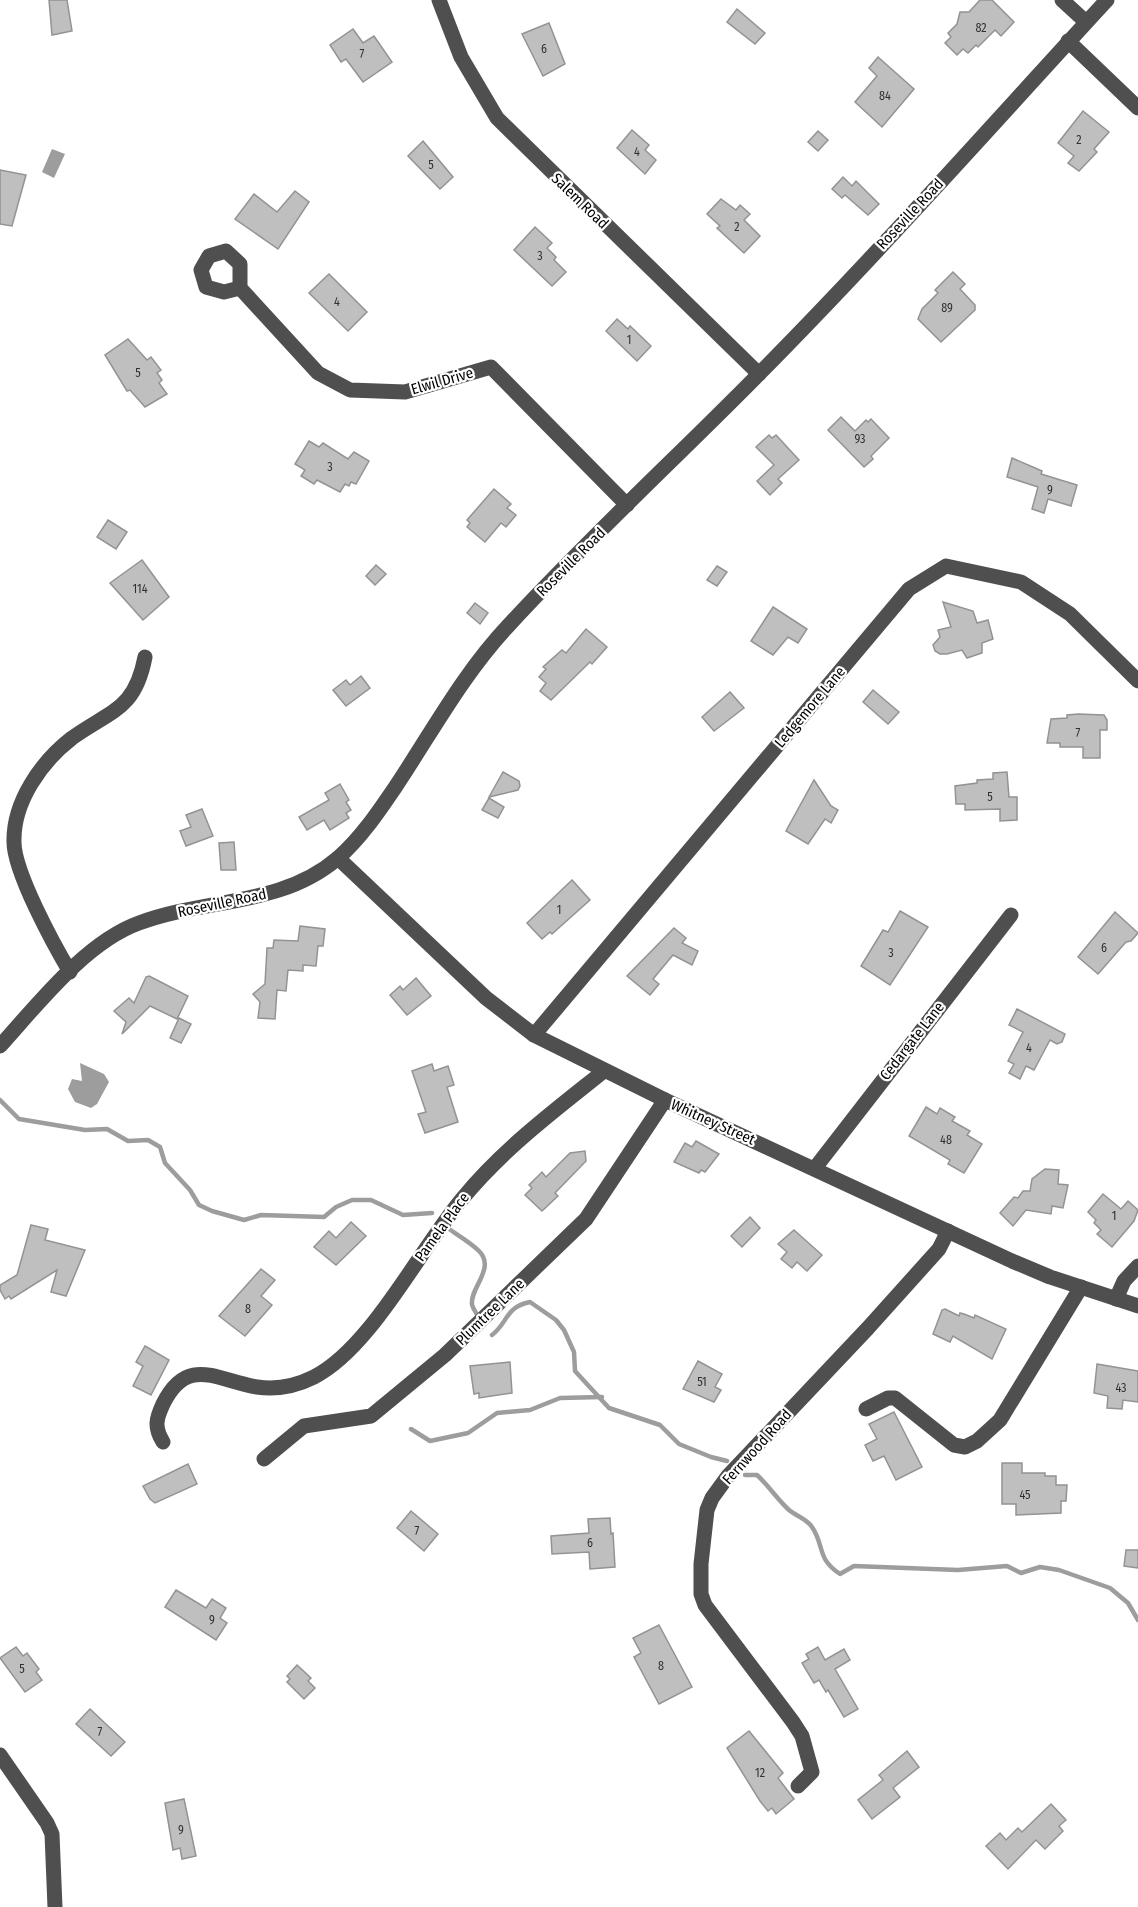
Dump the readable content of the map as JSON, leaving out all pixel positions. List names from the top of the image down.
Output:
{
  "streets": {
    "street": [
      "Salem Road",
      "Roseville Road",
      "Elwil Drive",
      "Ledgemore Lane",
      "Cedargate Lane",
      "Whitney Street",
      "Pamela Place",
      "Plumtree Lane",
      "Fernwood Road"
    ]
  },
  "crossings": [
    ["Salem Road", "Roseville Road"],
    ["Roseville Road", "Elwil Drive"],
    ["Roseville Road", "Whitney Street"],
    ["Ledgemore Lane", "Whitney Street"],
    ["Cedargate Lane", "Whitney Street"],
    ["Whitney Street", "Pamela Place"],
    ["Whitney Street", "Plumtree Lane"],
    ["Whitney Street", "Fernwood Road"]
  ],
  "house_numbers": [
    "82",
    "6",
    "7",
    "84",
    "2",
    "4",
    "5",
    "2",
    "3",
    "4",
    "89",
    "1",
    "5",
    "93",
    "3",
    "9",
    "114",
    "7",
    "5",
    "1",
    "6",
    "3",
    "4",
    "48",
    "1",
    "8",
    "51",
    "43",
    "45",
    "7",
    "6",
    "9",
    "8",
    "5",
    "7",
    "12",
    "9"
  ]
}
